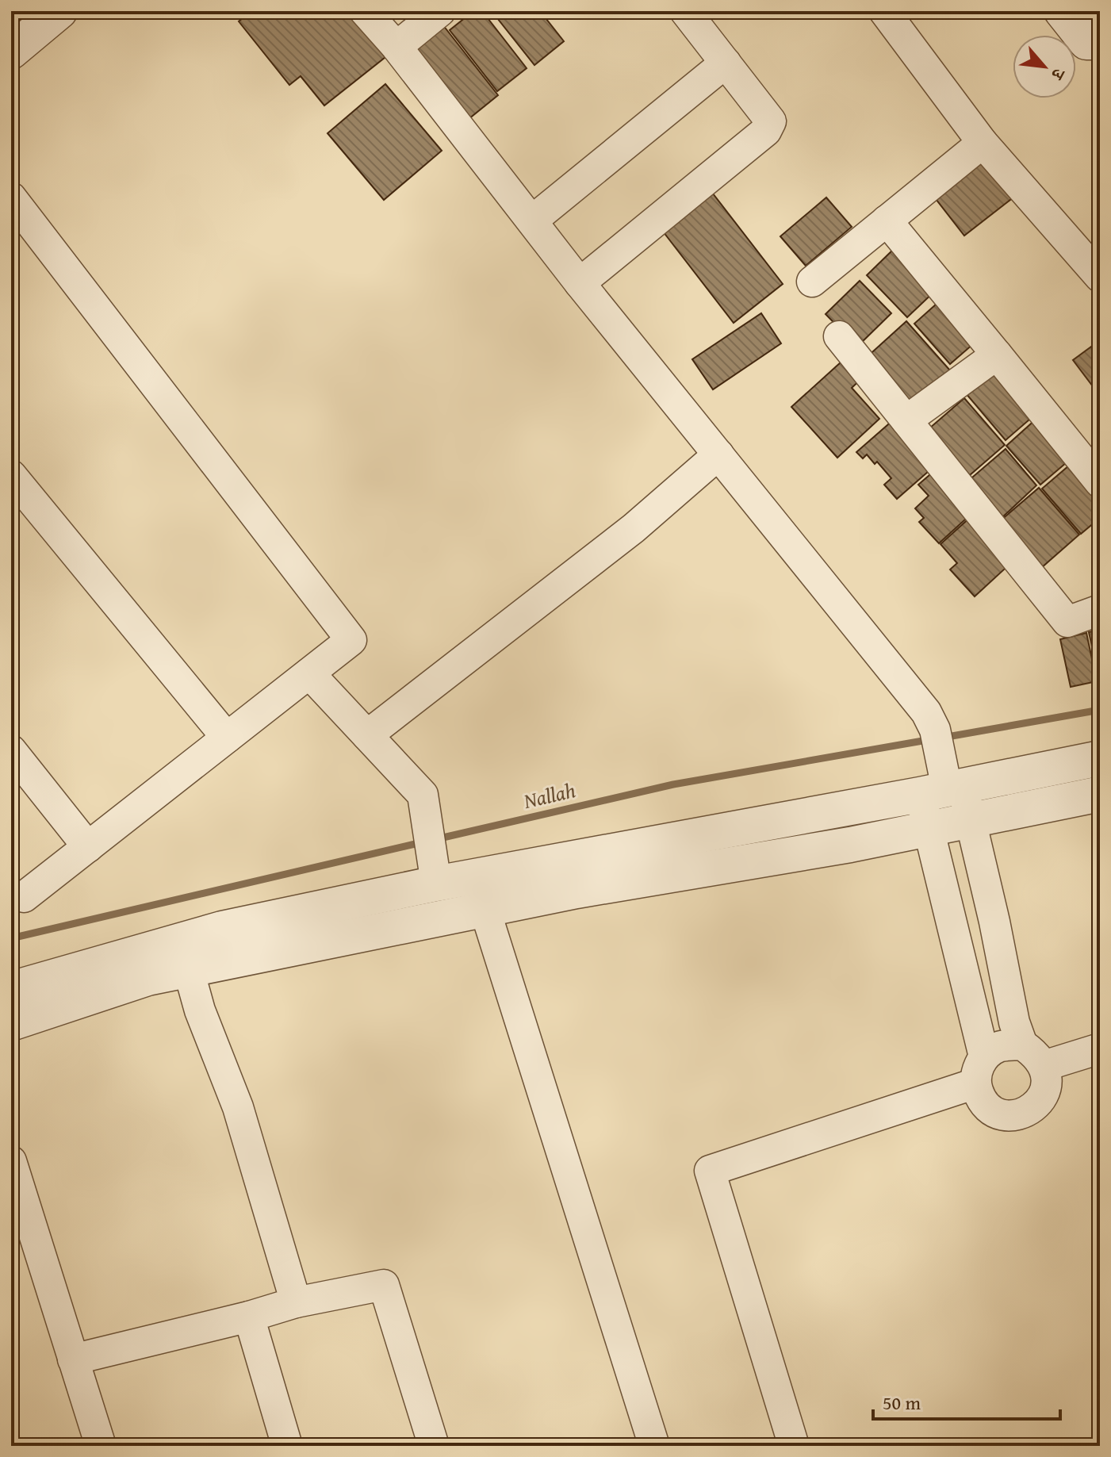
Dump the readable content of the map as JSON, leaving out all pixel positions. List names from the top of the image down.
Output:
{
  "water": ["Nallah"],
  "scale_bar": "50 m",
  "north": "bottom right"
}
